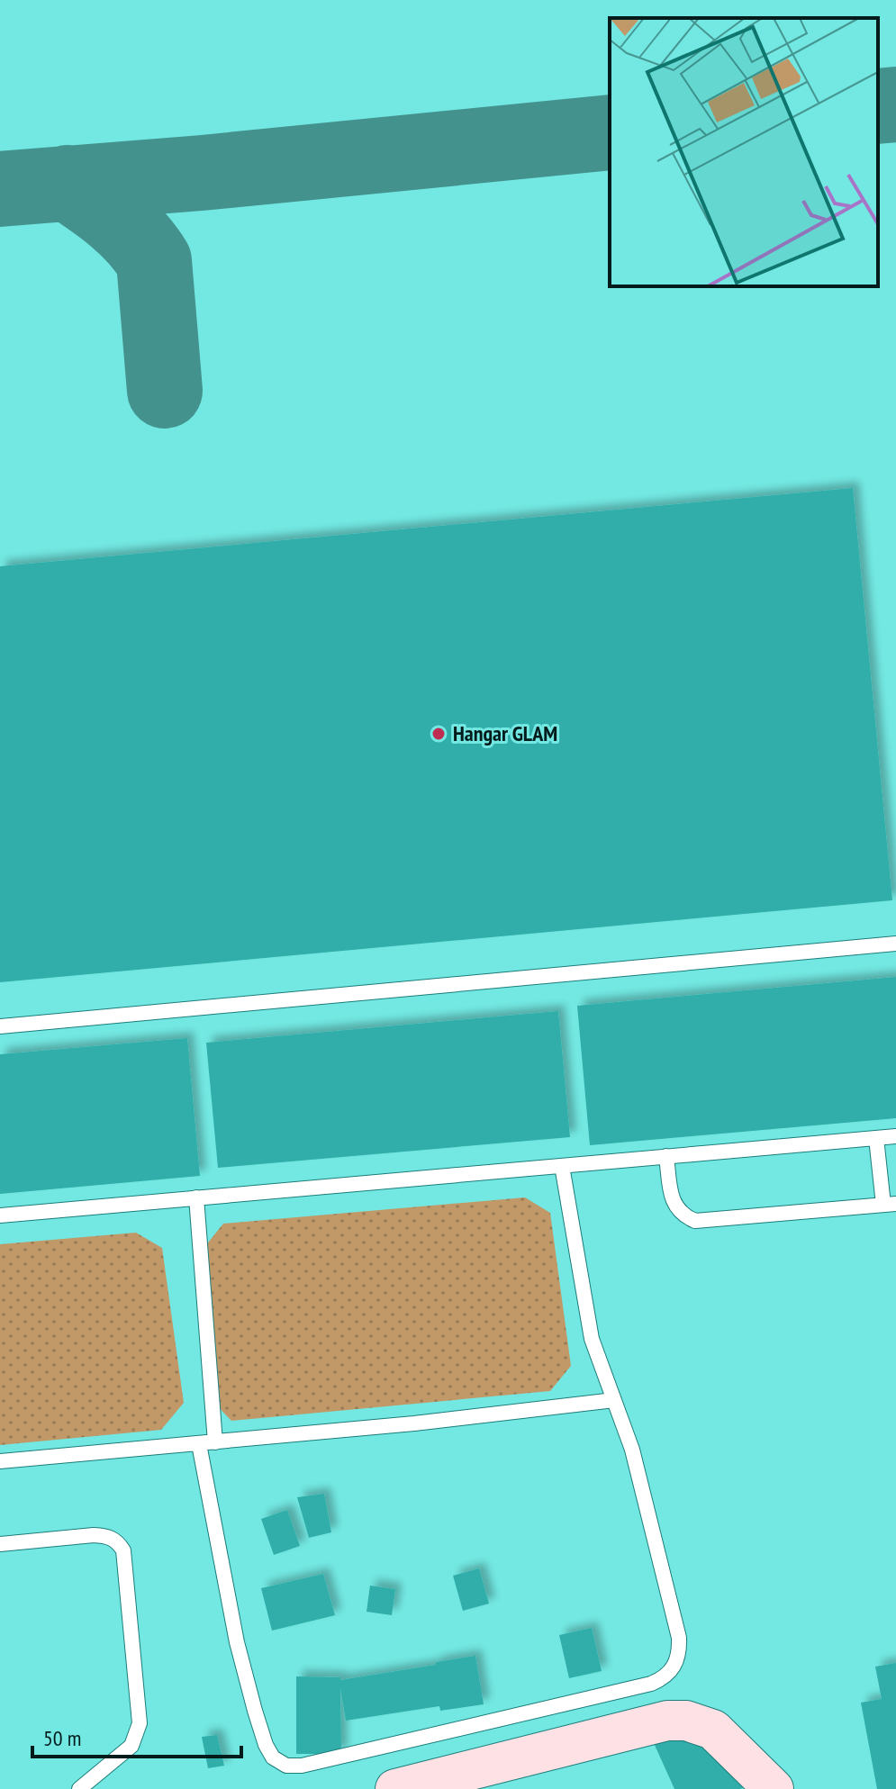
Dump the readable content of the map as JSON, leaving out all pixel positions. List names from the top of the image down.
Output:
{
  "places": ["Hangar GLAM"],
  "scale_bar": "50 m"
}
